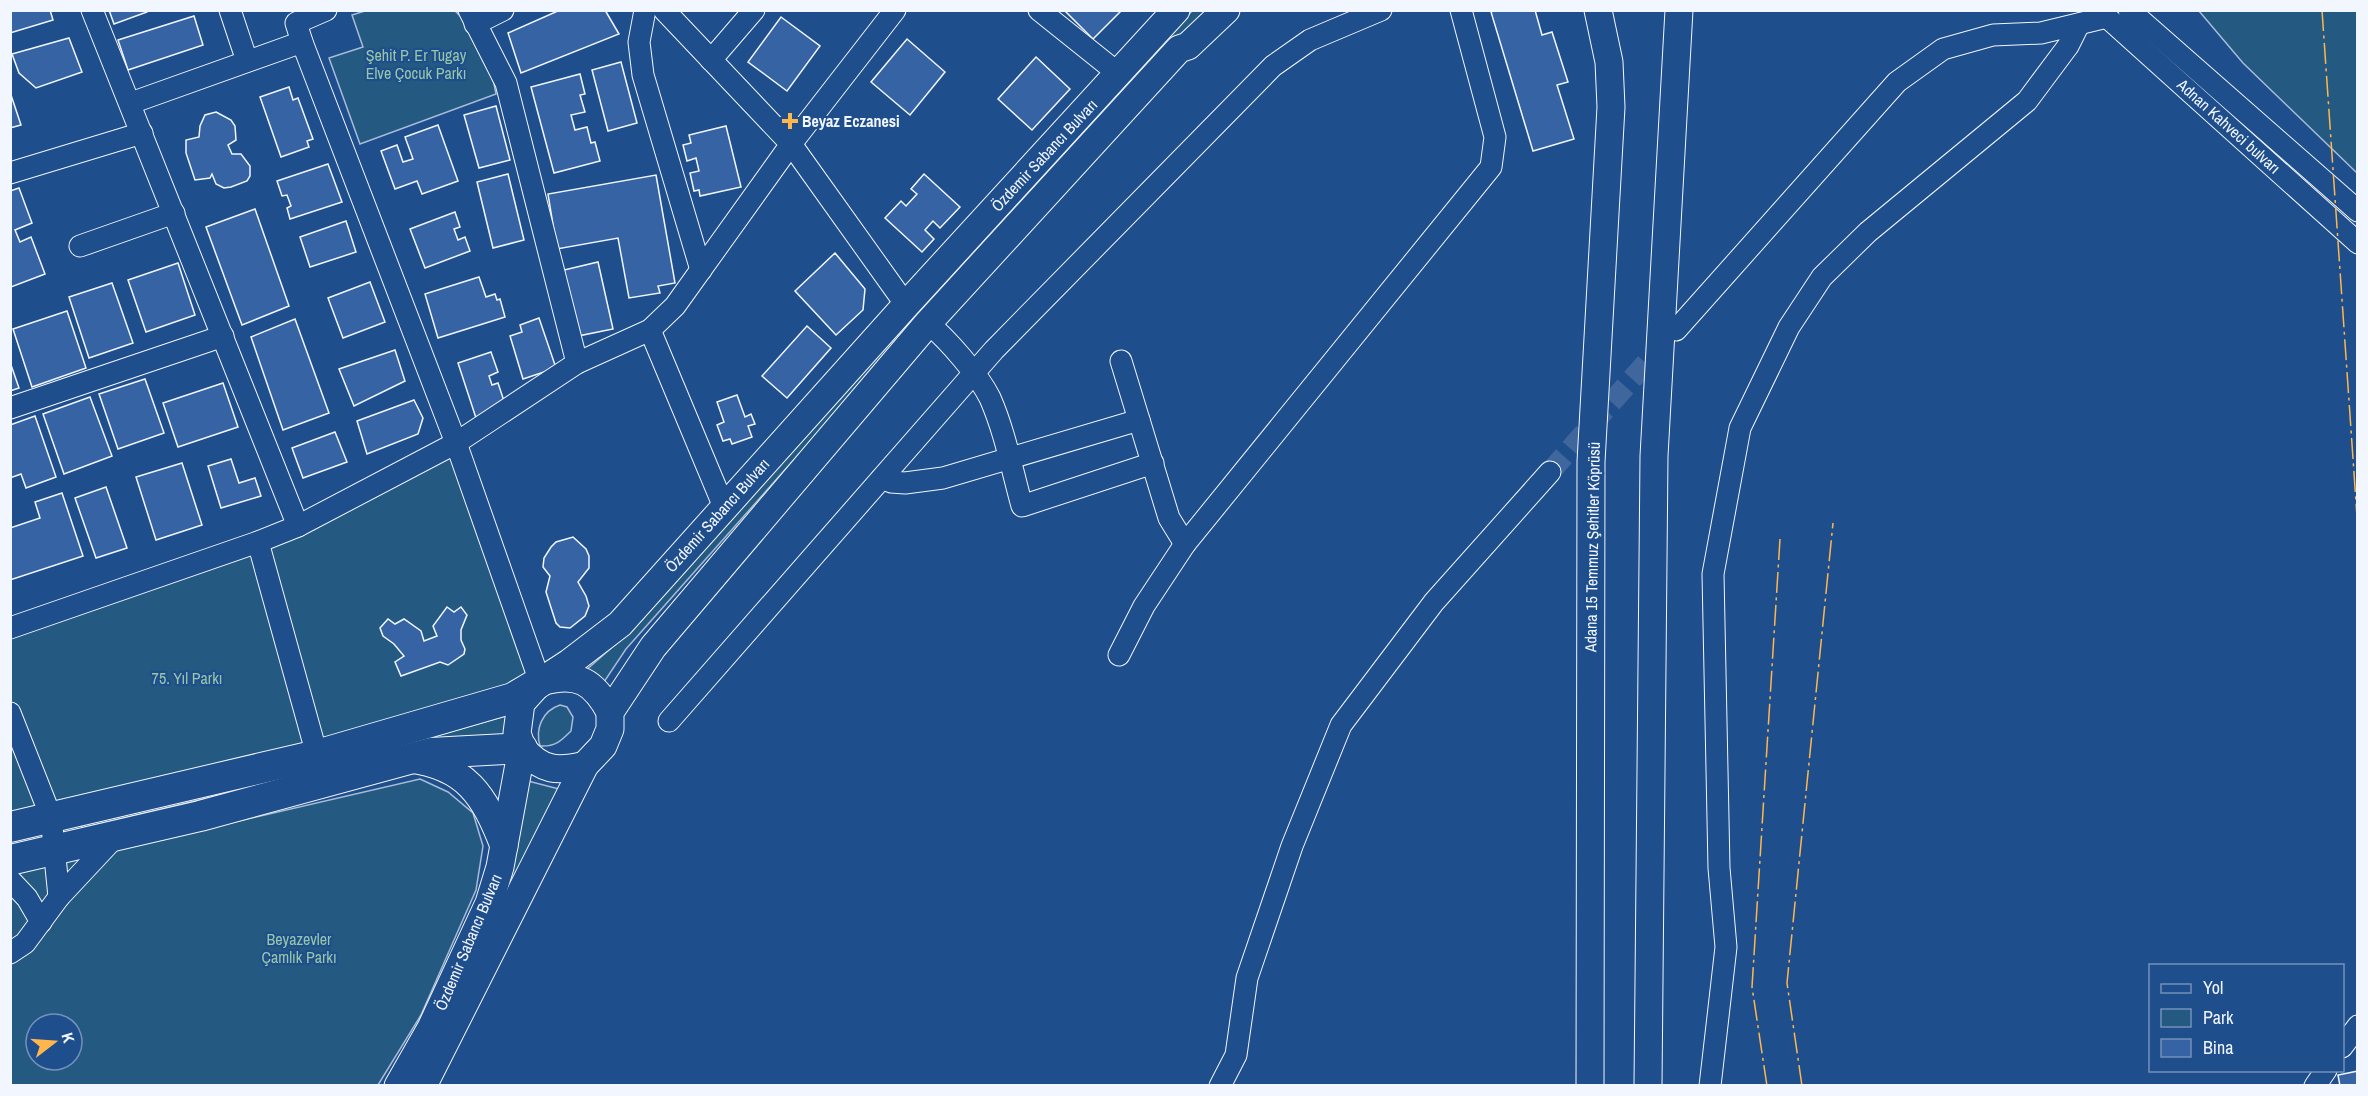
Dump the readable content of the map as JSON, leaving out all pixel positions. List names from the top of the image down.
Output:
{
  "streets": {
    "main road": ["Özdemir Sabancı Bulvarı", "Adana 15 Temmuz Şehitler Köprüsü"],
    "street": ["Adnan Kahveci bulvarı"]
  },
  "parks": ["Şehit P. Er Tugay Elve Çocuk Parkı", "75. Yıl Parkı", "Beyazevler Çamlık Parkı"],
  "places": {
    "health": ["Beyaz Eczanesi"]
  },
  "legend": ["Yol", "Park", "Bina"],
  "north": "right"
}
